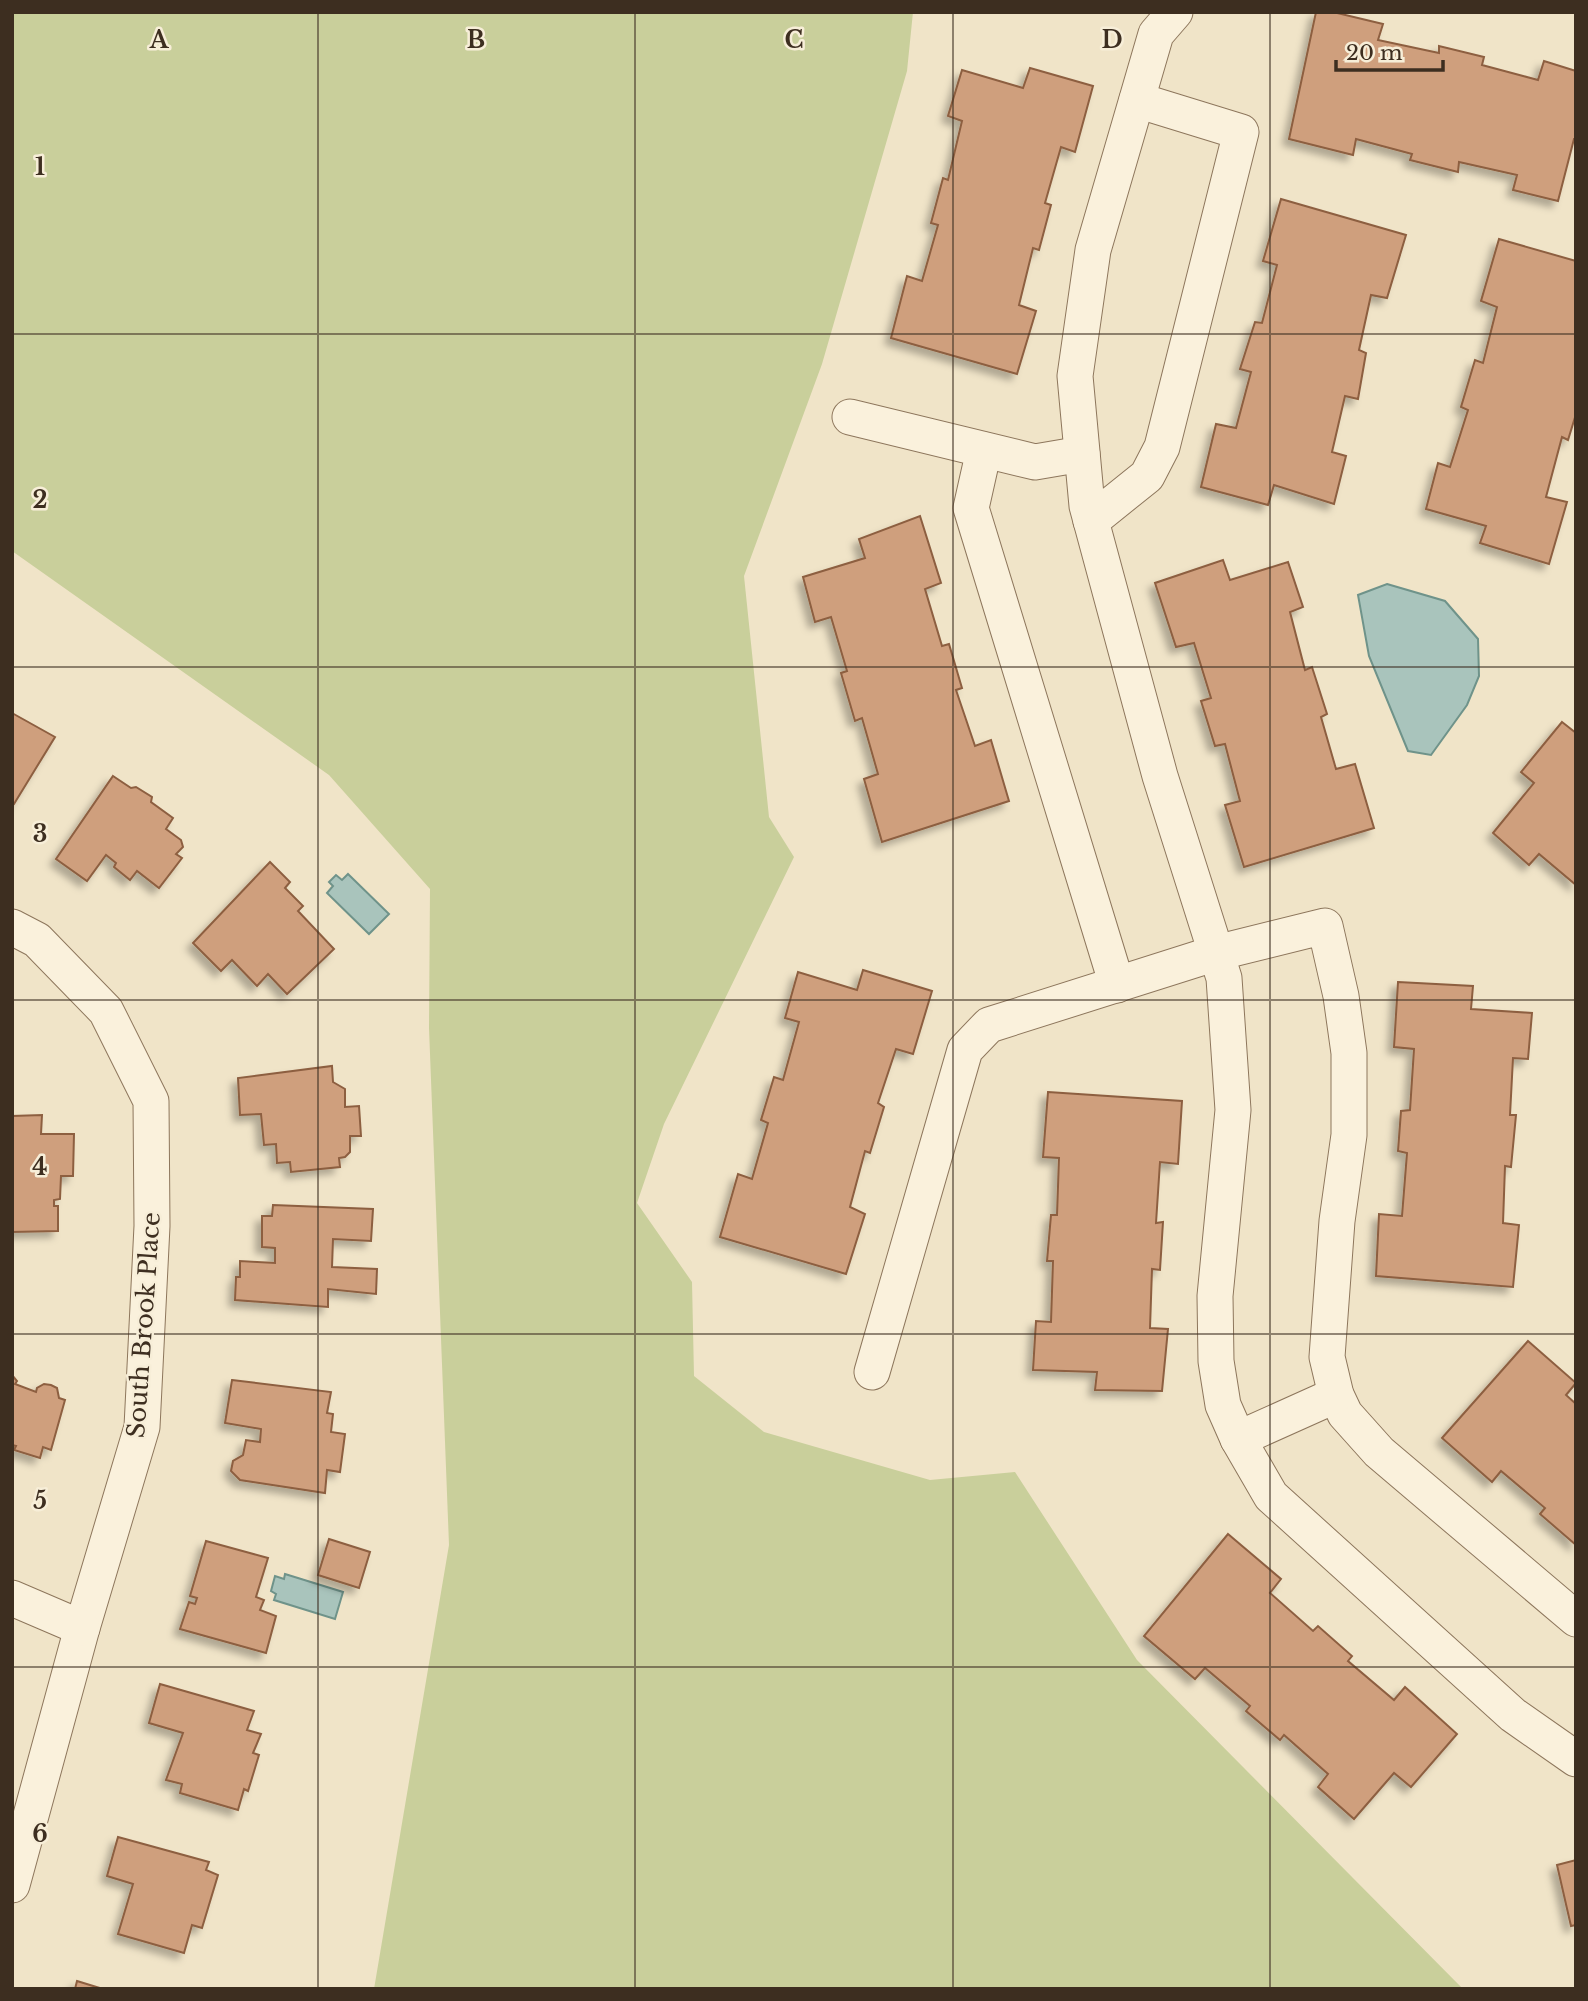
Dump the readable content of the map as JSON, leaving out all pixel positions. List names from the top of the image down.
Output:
{
  "streets": {
    "street": ["South Brook Place"]
  },
  "scale_bar": "20 m",
  "grid": {
    "columns": [
      "A",
      "B",
      "C",
      "D"
    ],
    "rows": [
      "1",
      "2",
      "3",
      "4",
      "5",
      "6"
    ]
  }
}
